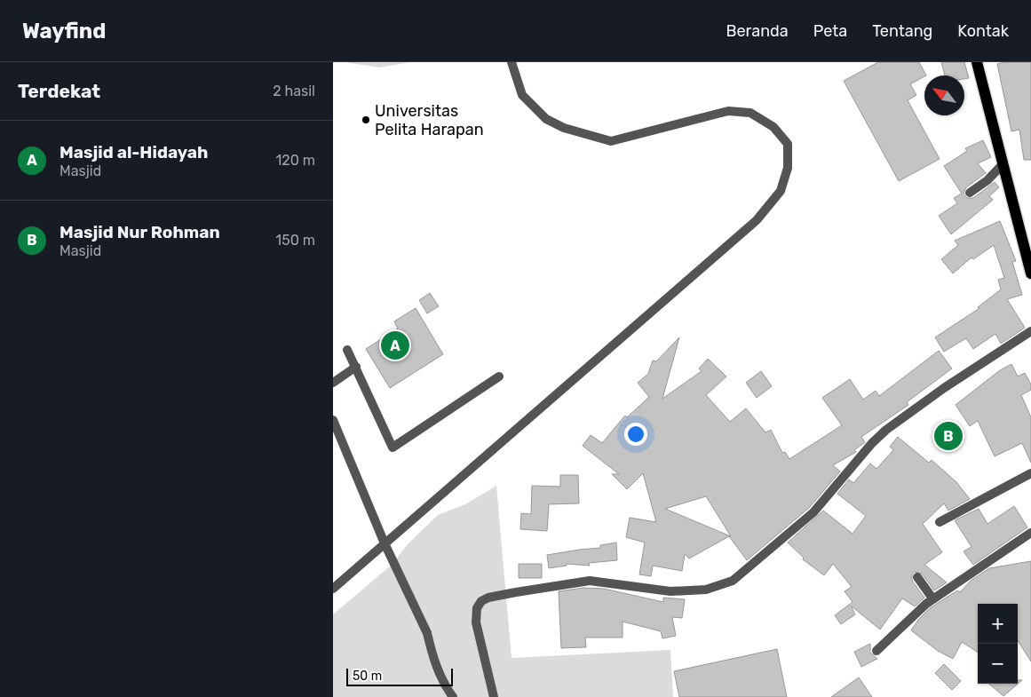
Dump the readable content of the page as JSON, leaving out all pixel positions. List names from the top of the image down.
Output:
{
  "places": ["Universitas Pelita Harapan"],
  "scale_bar": "50 m",
  "north": "top left",
  "page": {
    "header": "Wayfind",
    "nav": [
      "Beranda",
      "Peta",
      "Tentang",
      "Kontak"
    ],
    "heading": ["Terdekat", "2 hasil"],
    "list": [
      {
        "mark": "A",
        "name": "Masjid al-Hidayah",
        "note": "Masjid",
        "value": "120 m"
      },
      {
        "mark": "B",
        "name": "Masjid Nur Rohman",
        "note": "Masjid",
        "value": "150 m"
      }
    ],
    "pins": ["A", "B"],
    "map_buttons": ["+", "−"],
    "scale": "50 m"
  }
}
